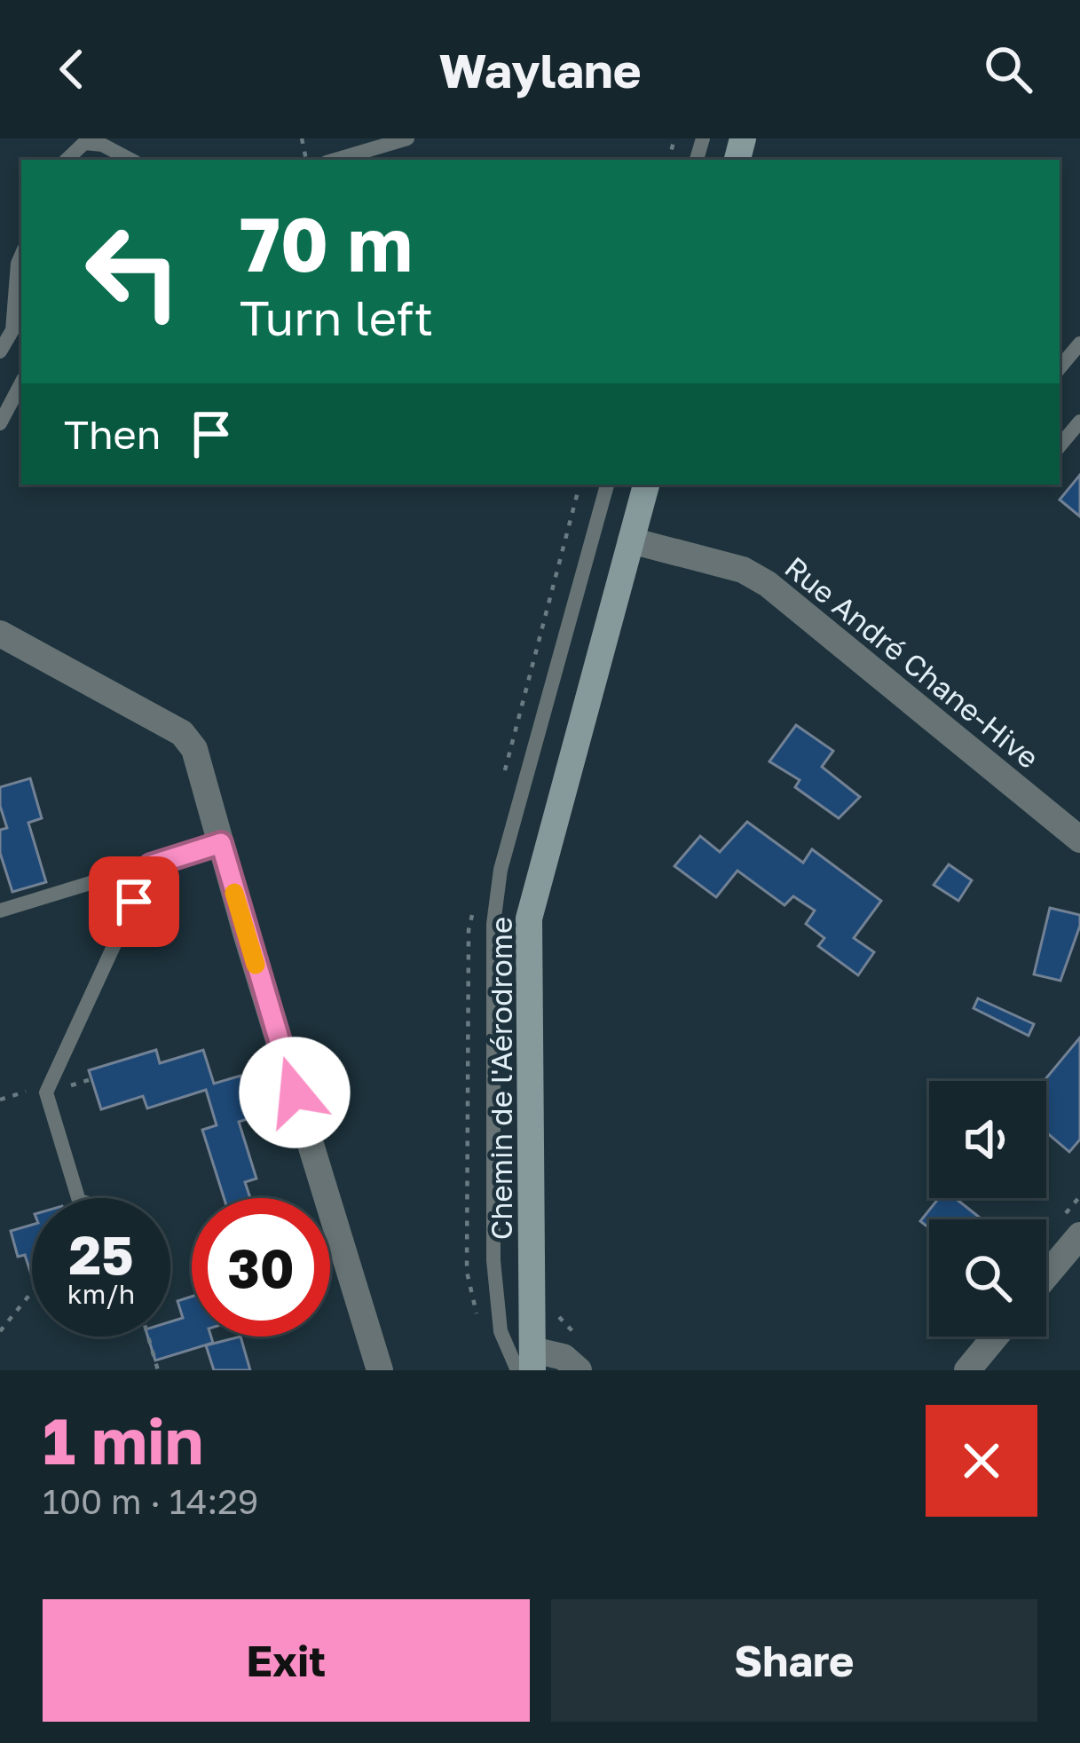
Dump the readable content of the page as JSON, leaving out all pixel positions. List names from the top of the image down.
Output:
{
  "streets": {
    "main road": ["Chemin de l'Aérodrome"],
    "street": ["Rue André Chane-Hive"]
  },
  "crossings": [
    ["Rue André Chane-Hive", "Chemin de l'Aérodrome"]
  ],
  "page": {
    "header": "Waylane",
    "turn": ["70 m", "Turn left"],
    "then": "Then",
    "speed": "25 km/h",
    "limit": "30",
    "heading": ["1 min", "100 m · 14:29"],
    "buttons": ["Exit", "Share"]
  }
}
